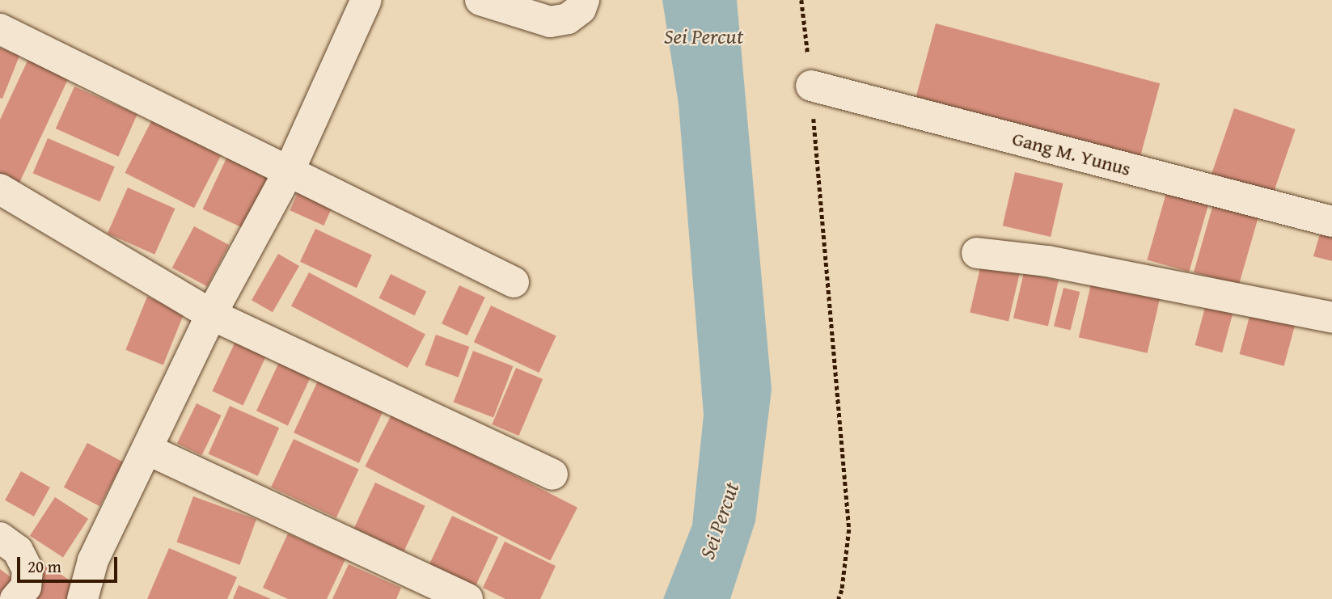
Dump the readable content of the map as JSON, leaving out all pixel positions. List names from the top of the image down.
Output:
{
  "streets": {
    "street": ["Gang M. Yunus"]
  },
  "water": ["Sei Percut"],
  "scale_bar": "20 m"
}
